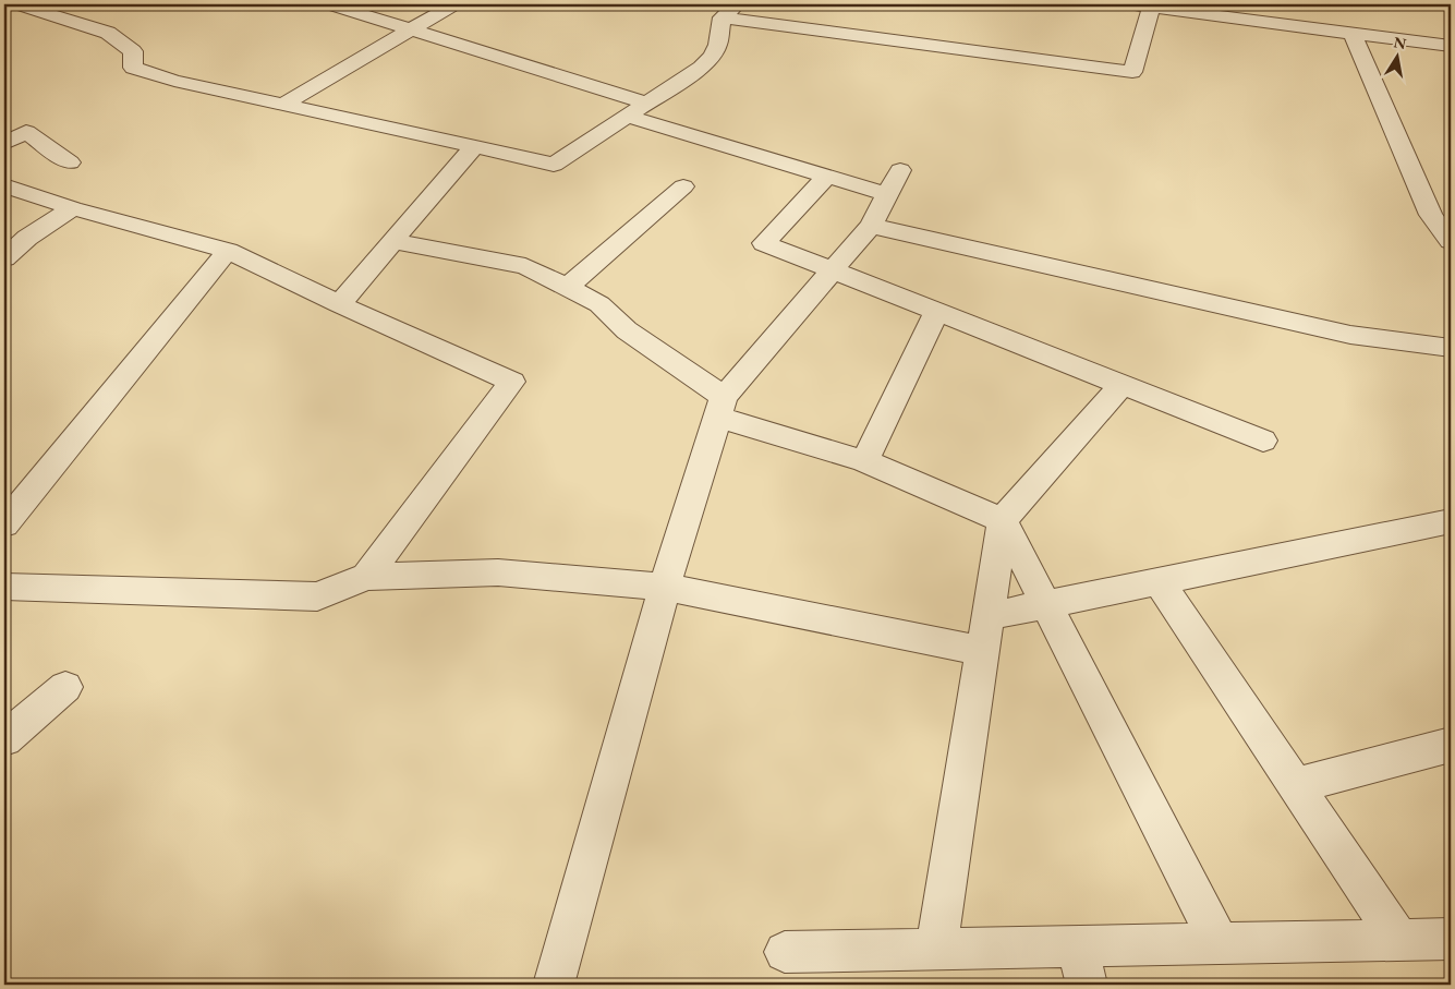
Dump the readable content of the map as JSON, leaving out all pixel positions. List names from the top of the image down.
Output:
{
  "north": "top"
}
